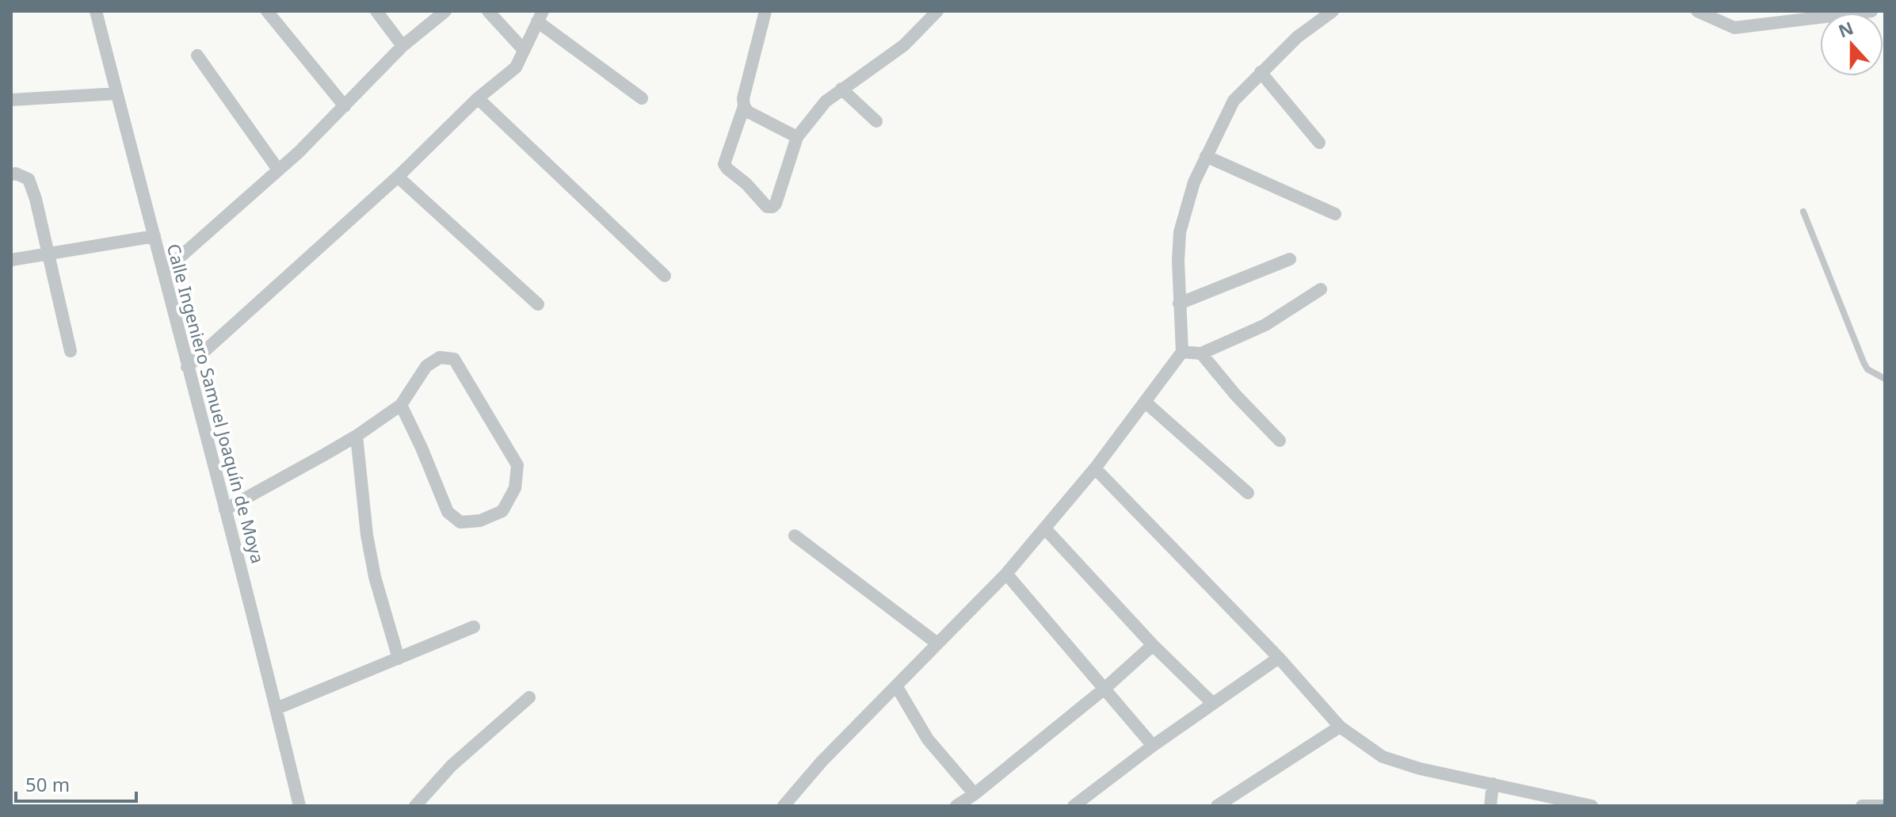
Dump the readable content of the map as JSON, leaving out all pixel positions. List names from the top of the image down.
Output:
{
  "streets": {
    "street": ["Calle Ingeniero Samuel Joaquín de Moya"]
  },
  "scale_bar": "50 m",
  "north": "top"
}
